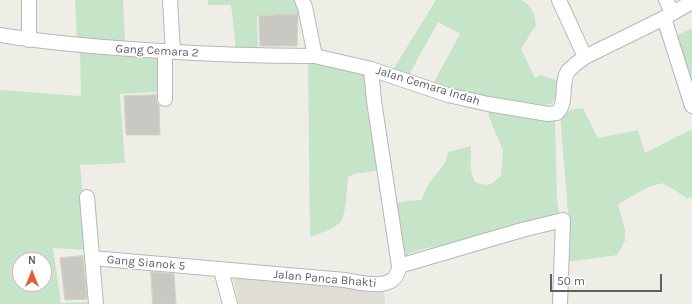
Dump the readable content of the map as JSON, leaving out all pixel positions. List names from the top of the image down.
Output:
{
  "streets": {
    "street": [
      "Gang Cemara 2",
      "Jalan Cemara Indah",
      "Gang Sianok 5",
      "Jalan Panca Bhakti"
    ]
  },
  "crossings": [
    ["Gang Cemara 2", "Jalan Cemara Indah"],
    ["Gang Sianok 5", "Jalan Panca Bhakti"]
  ],
  "scale_bar": "50 m",
  "north": "top"
}
